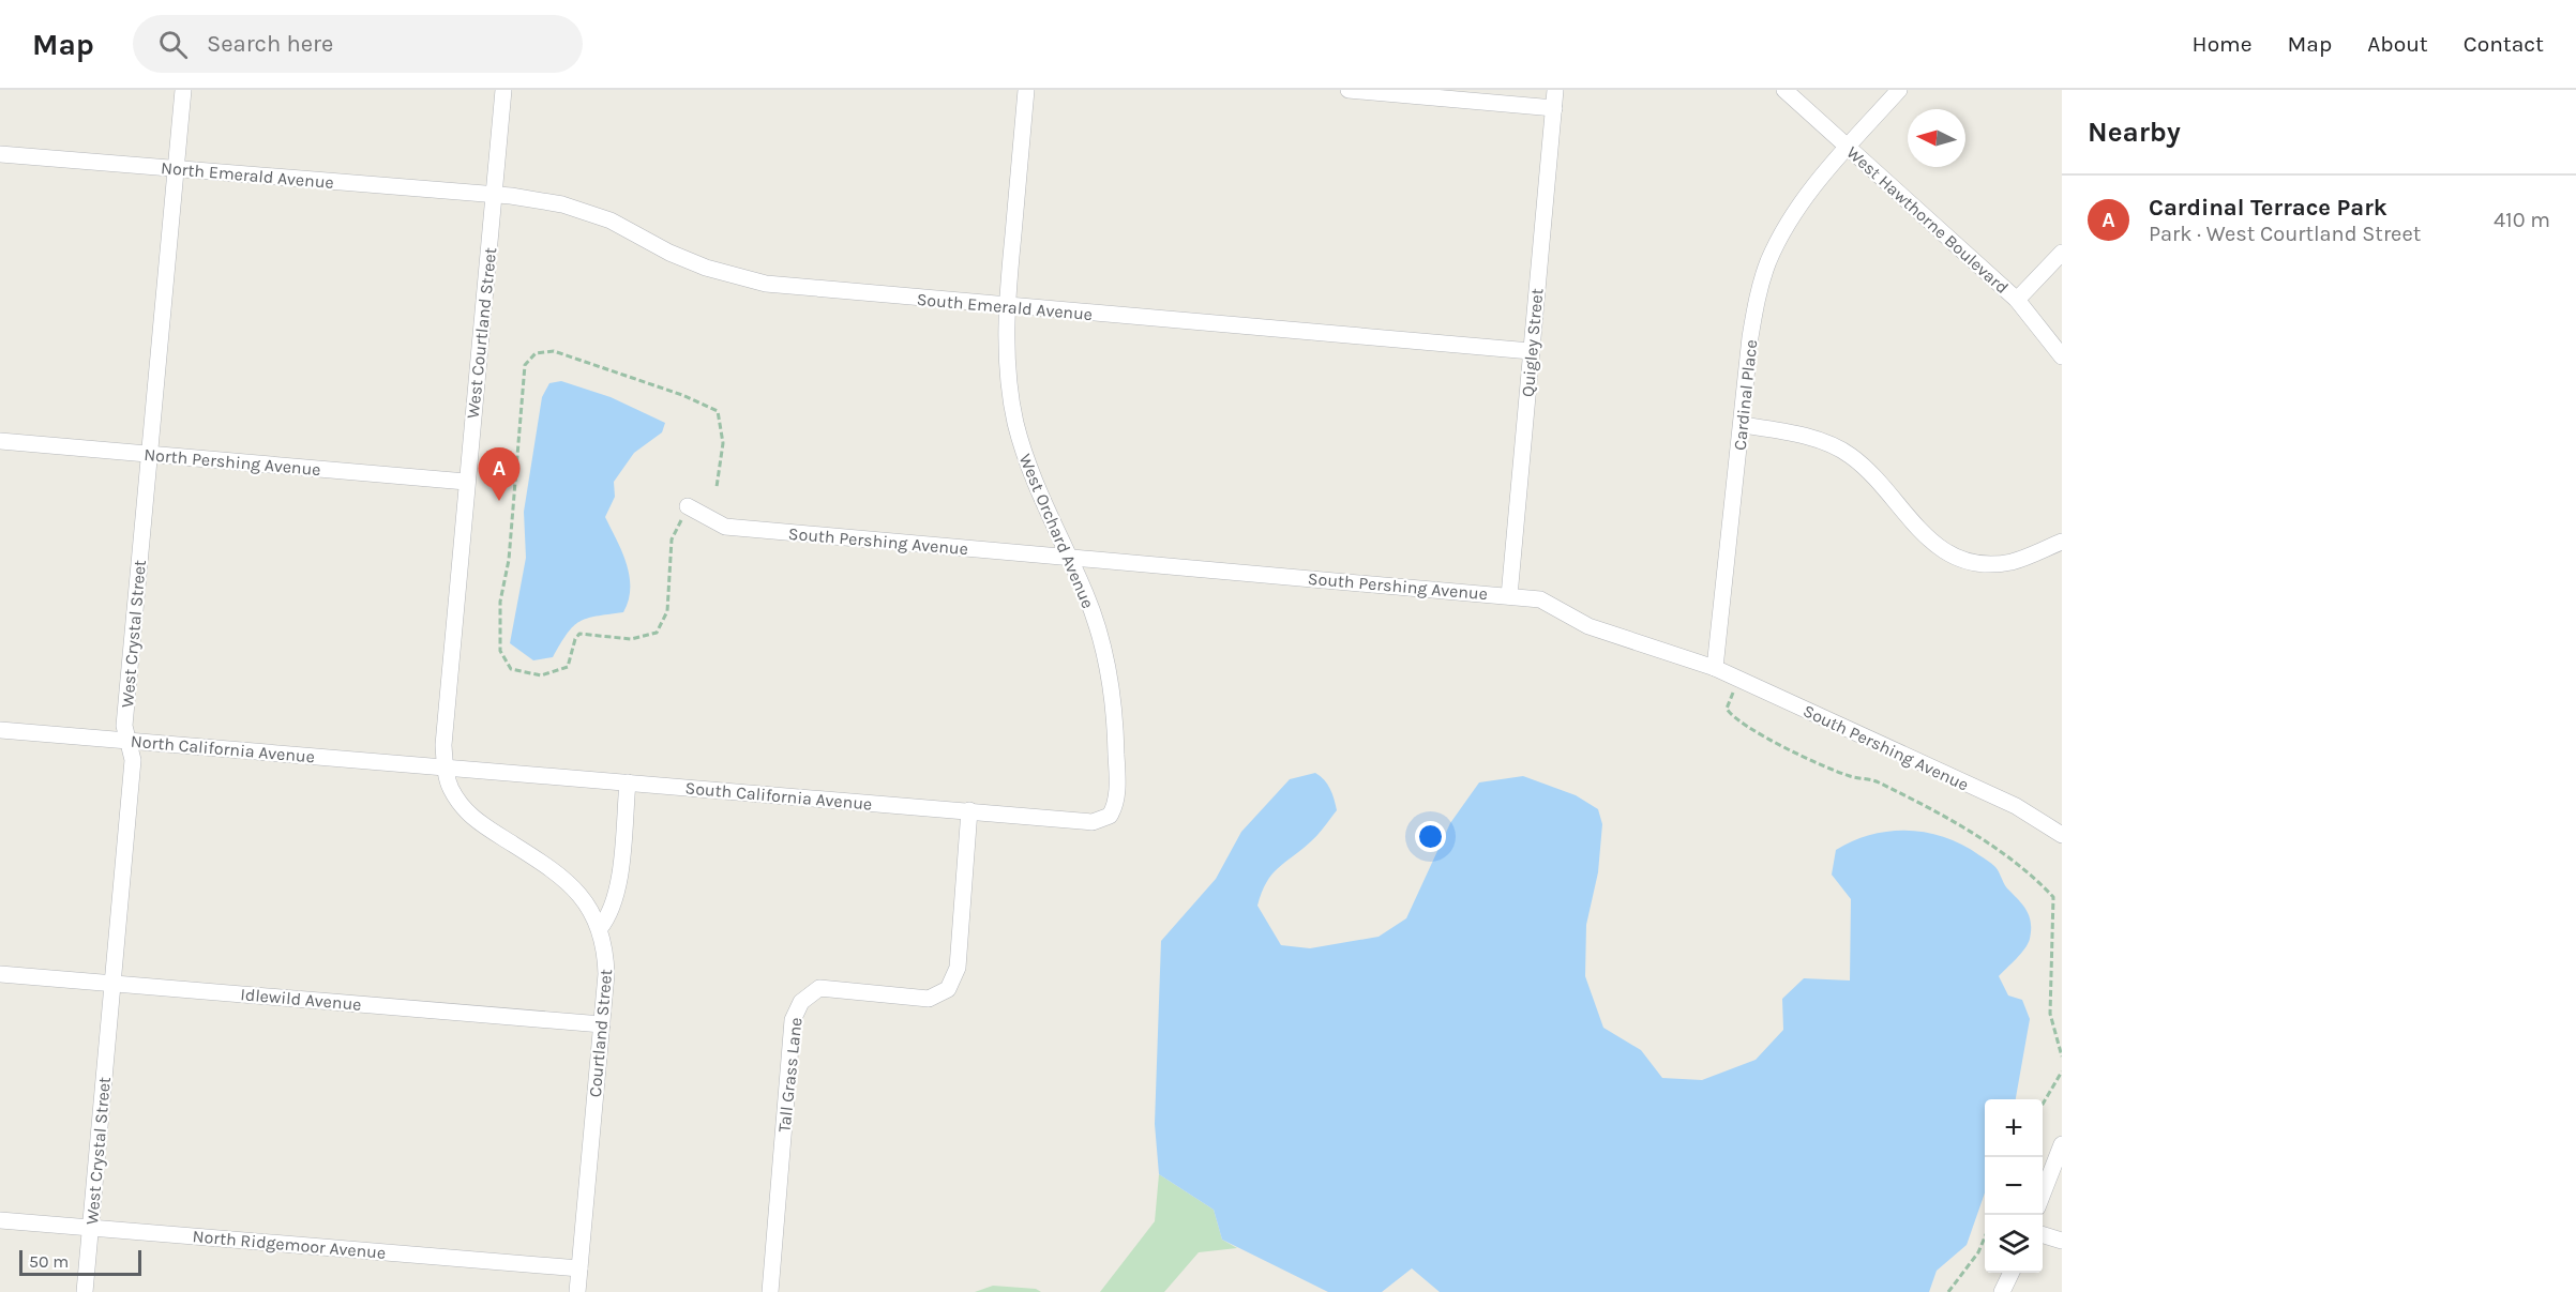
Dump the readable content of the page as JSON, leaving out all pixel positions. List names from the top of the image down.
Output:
{
  "streets": {
    "street": [
      "North Emerald Avenue",
      "West Hawthorne Boulevard",
      "South Emerald Avenue",
      "West Courtland Street",
      "Quigley Street",
      "Cardinal Place",
      "North Pershing Avenue",
      "West Orchard Avenue",
      "South Pershing Avenue",
      "West Crystal Street",
      "North California Avenue",
      "South California Avenue",
      "Idlewild Avenue",
      "Courtland Street",
      "Tall Grass Lane",
      "North Ridgemoor Avenue"
    ]
  },
  "crossings": [
    ["North Emerald Avenue", "South Emerald Avenue"],
    ["North Emerald Avenue", "West Courtland Street"],
    ["North Emerald Avenue", "West Crystal Street"],
    ["West Hawthorne Boulevard", "Cardinal Place"],
    ["South Emerald Avenue", "West Courtland Street"],
    ["South Emerald Avenue", "Quigley Street"],
    ["South Emerald Avenue", "West Orchard Avenue"],
    ["West Courtland Street", "North Pershing Avenue"],
    ["West Courtland Street", "North California Avenue"],
    ["West Courtland Street", "South California Avenue"],
    ["West Courtland Street", "Courtland Street"],
    ["Quigley Street", "South Pershing Avenue"],
    ["Cardinal Place", "South Pershing Avenue"],
    ["North Pershing Avenue", "West Crystal Street"],
    ["West Orchard Avenue", "South Pershing Avenue"],
    ["West Orchard Avenue", "South California Avenue"],
    ["West Crystal Street", "North California Avenue"],
    ["West Crystal Street", "Idlewild Avenue"],
    ["West Crystal Street", "North Ridgemoor Avenue"],
    ["North California Avenue", "South California Avenue"],
    ["North California Avenue", "Courtland Street"],
    ["South California Avenue", "Courtland Street"],
    ["South California Avenue", "Tall Grass Lane"],
    ["Idlewild Avenue", "Courtland Street"],
    ["Courtland Street", "North Ridgemoor Avenue"]
  ],
  "scale_bar": "50 m",
  "north": "left",
  "page": {
    "header": "Map",
    "search": "Search here",
    "nav": [
      "Home",
      "Map",
      "About",
      "Contact"
    ],
    "heading": "Nearby",
    "list": [
      {
        "mark": "A",
        "name": "Cardinal Terrace Park",
        "note": "Park · West Courtland Street",
        "value": "410 m"
      }
    ],
    "pins": "A",
    "map_buttons": ["+", "−"],
    "scale": "50 m"
  }
}
